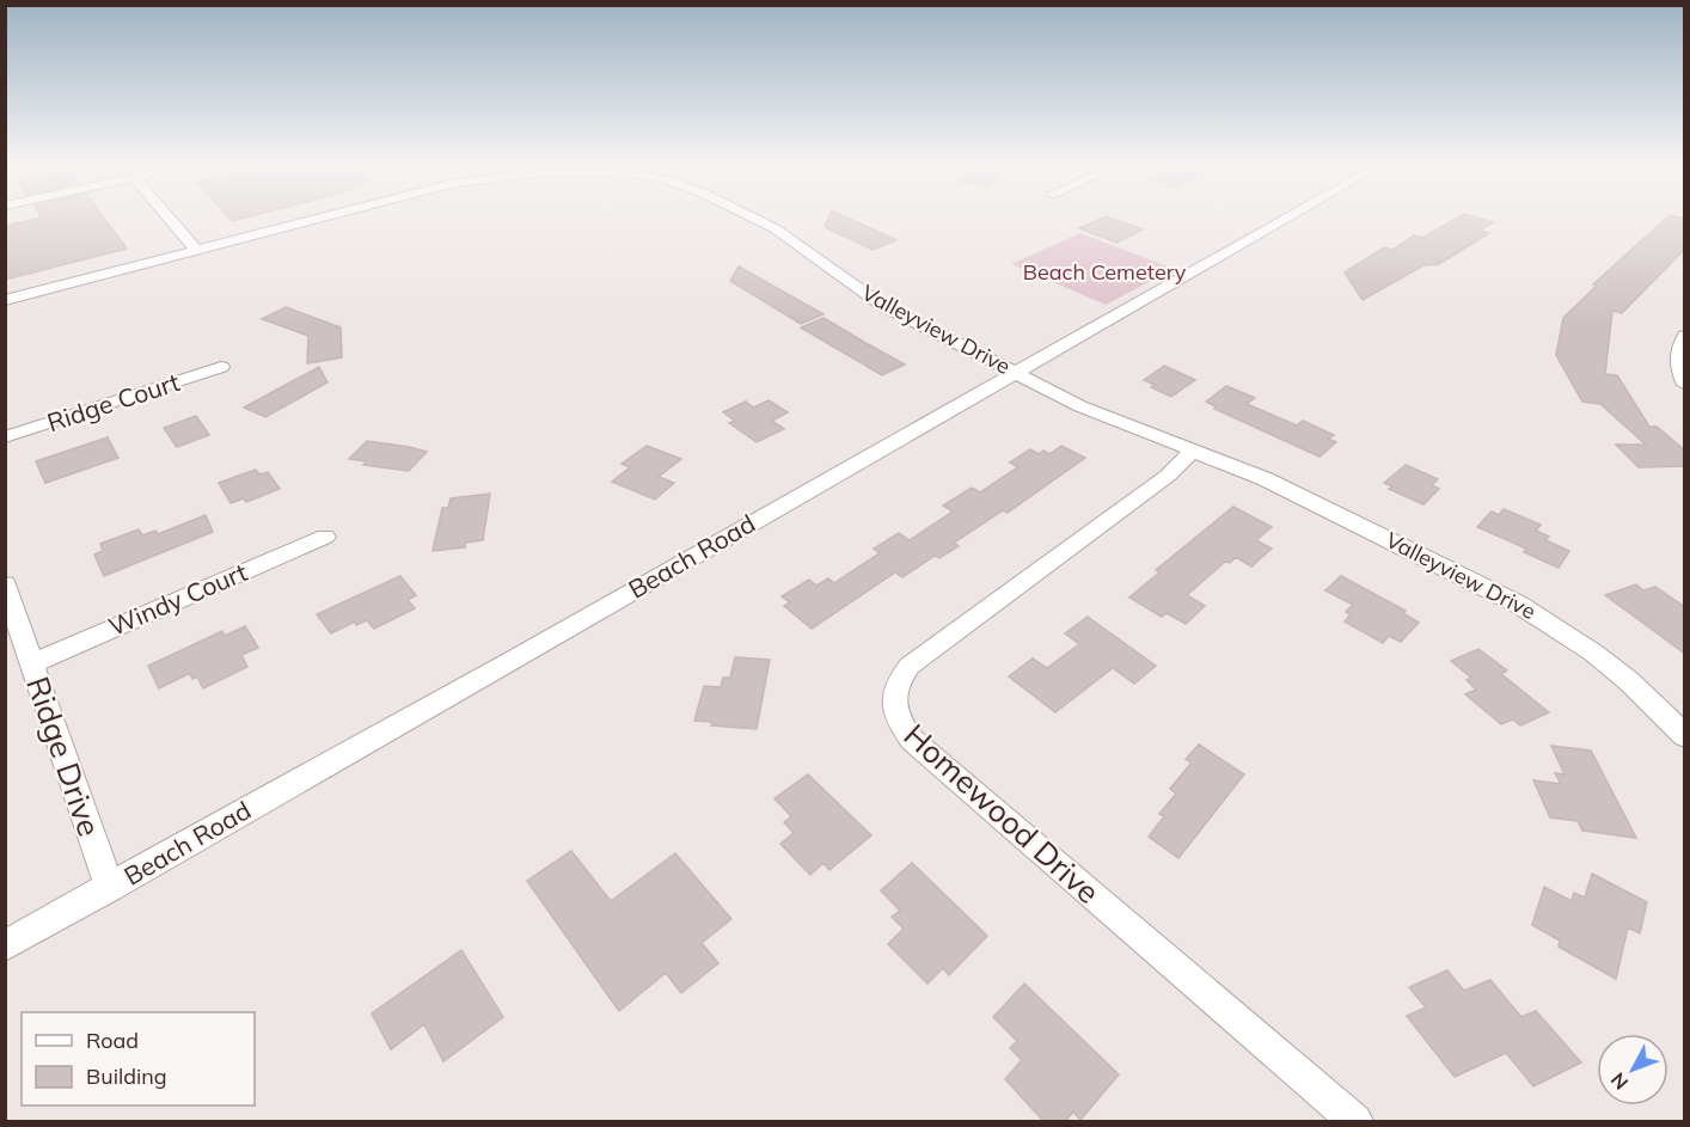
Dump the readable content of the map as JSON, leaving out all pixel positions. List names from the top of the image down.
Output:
{
  "streets": {
    "street": [
      "Valleyview Drive",
      "Ridge Court",
      "Beach Road",
      "Windy Court",
      "Ridge Drive",
      "Homewood Drive"
    ]
  },
  "crossings": [
    ["Valleyview Drive", "Beach Road"],
    ["Valleyview Drive", "Homewood Drive"],
    ["Beach Road", "Ridge Drive"],
    ["Windy Court", "Ridge Drive"]
  ],
  "parks": ["Beach Cemetery"],
  "legend": ["Road", "Building"],
  "north": "bottom left"
}
